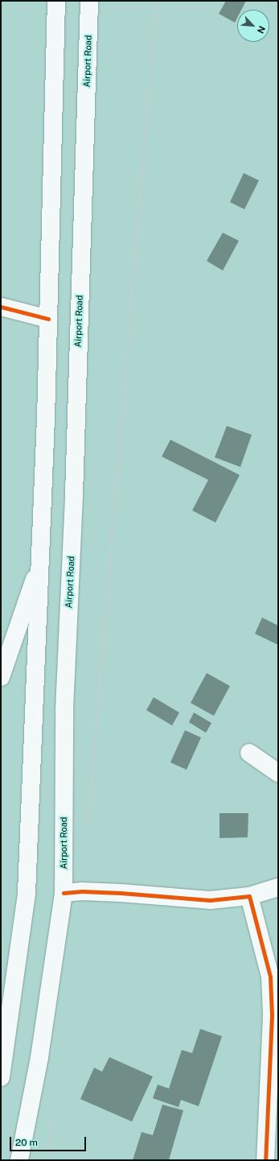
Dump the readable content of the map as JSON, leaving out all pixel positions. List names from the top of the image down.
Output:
{
  "streets": {
    "main road": ["Airport Road"]
  },
  "scale_bar": "20 m",
  "north": "bottom right"
}
